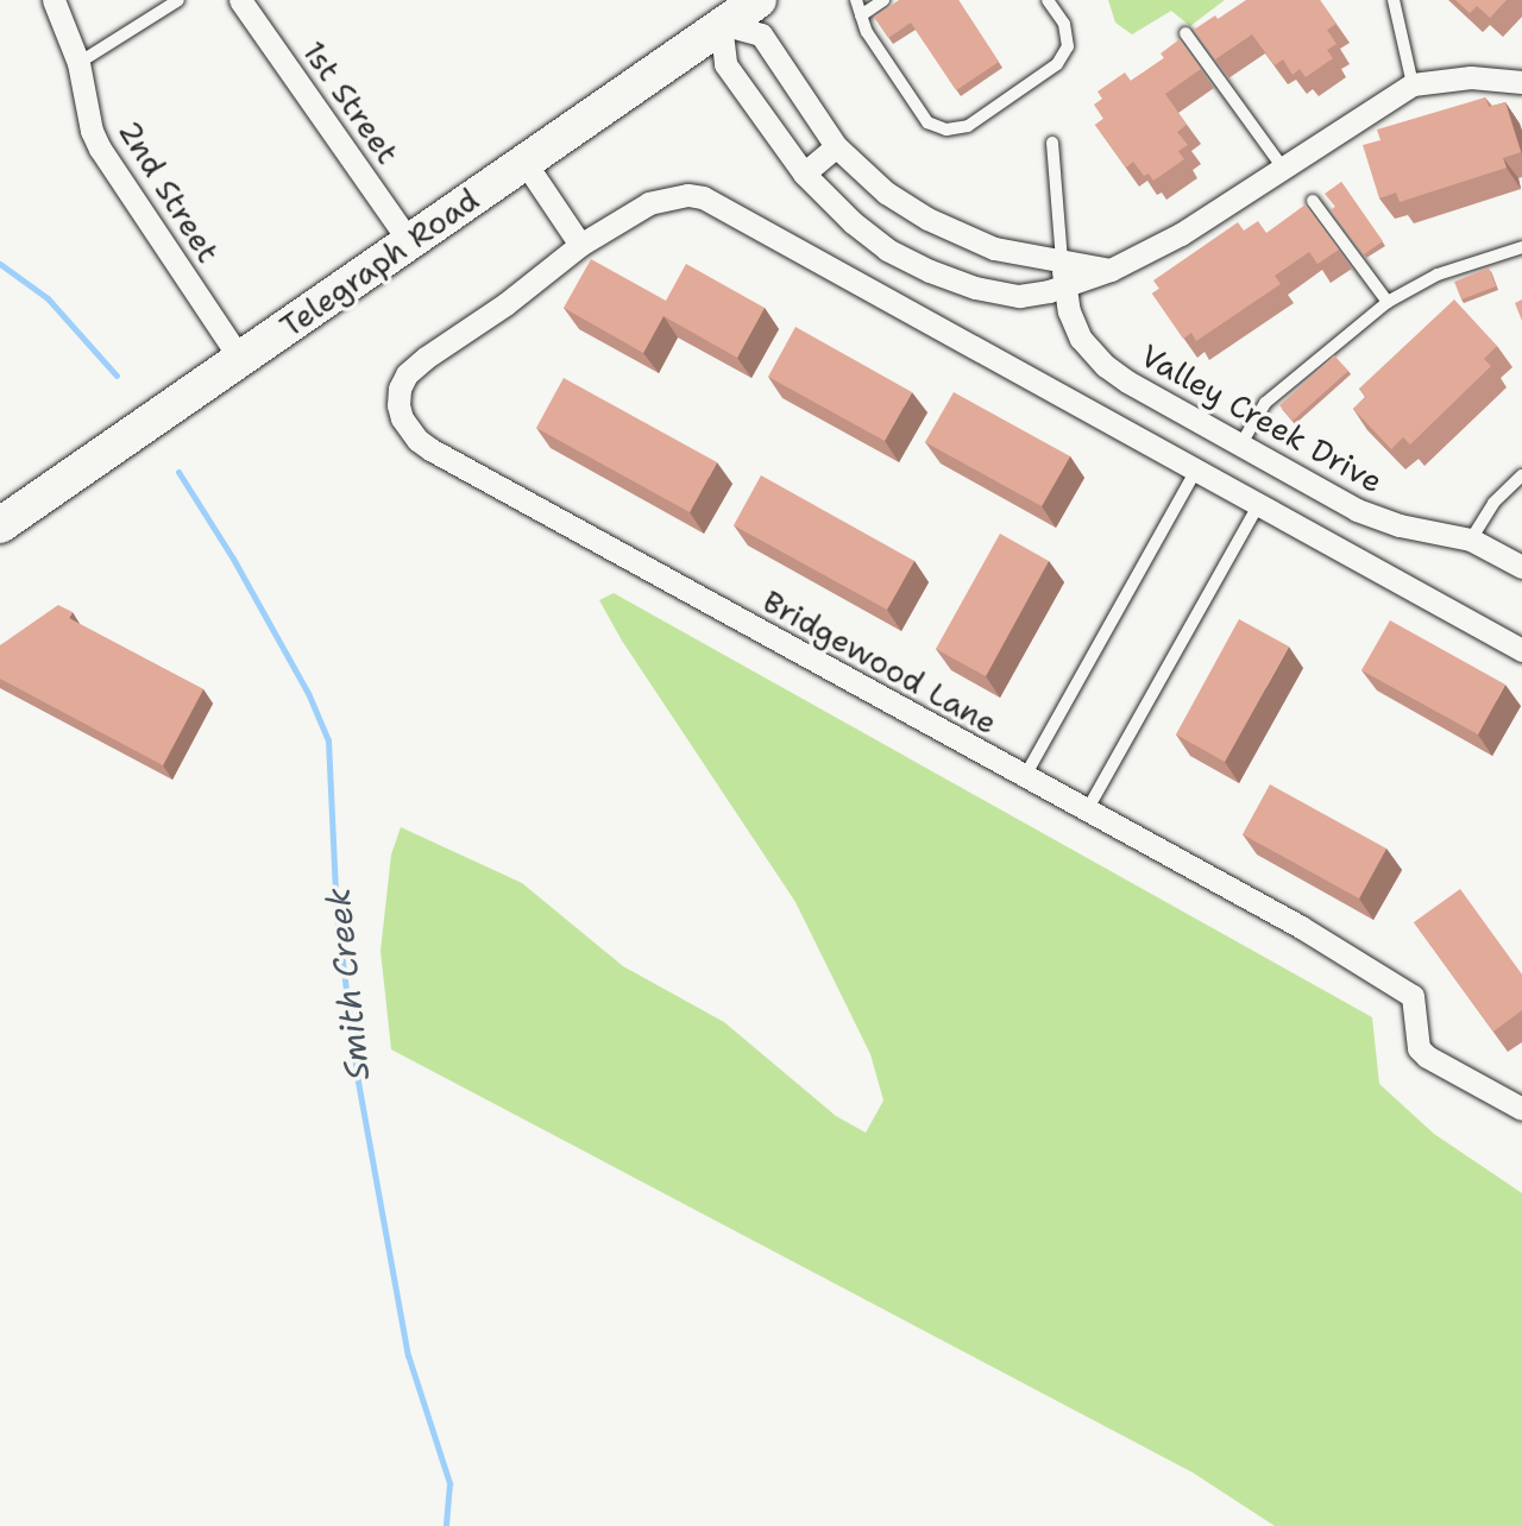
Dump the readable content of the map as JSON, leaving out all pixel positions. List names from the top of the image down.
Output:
{
  "streets": {
    "main road": ["Telegraph Road"],
    "street": [
      "1st Street",
      "2nd Street",
      "Valley Creek Drive",
      "Bridgewood Lane"
    ]
  },
  "crossings": [
    ["1st Street", "Telegraph Road"],
    ["2nd Street", "Telegraph Road"]
  ],
  "water": ["Smith Creek"]
}
